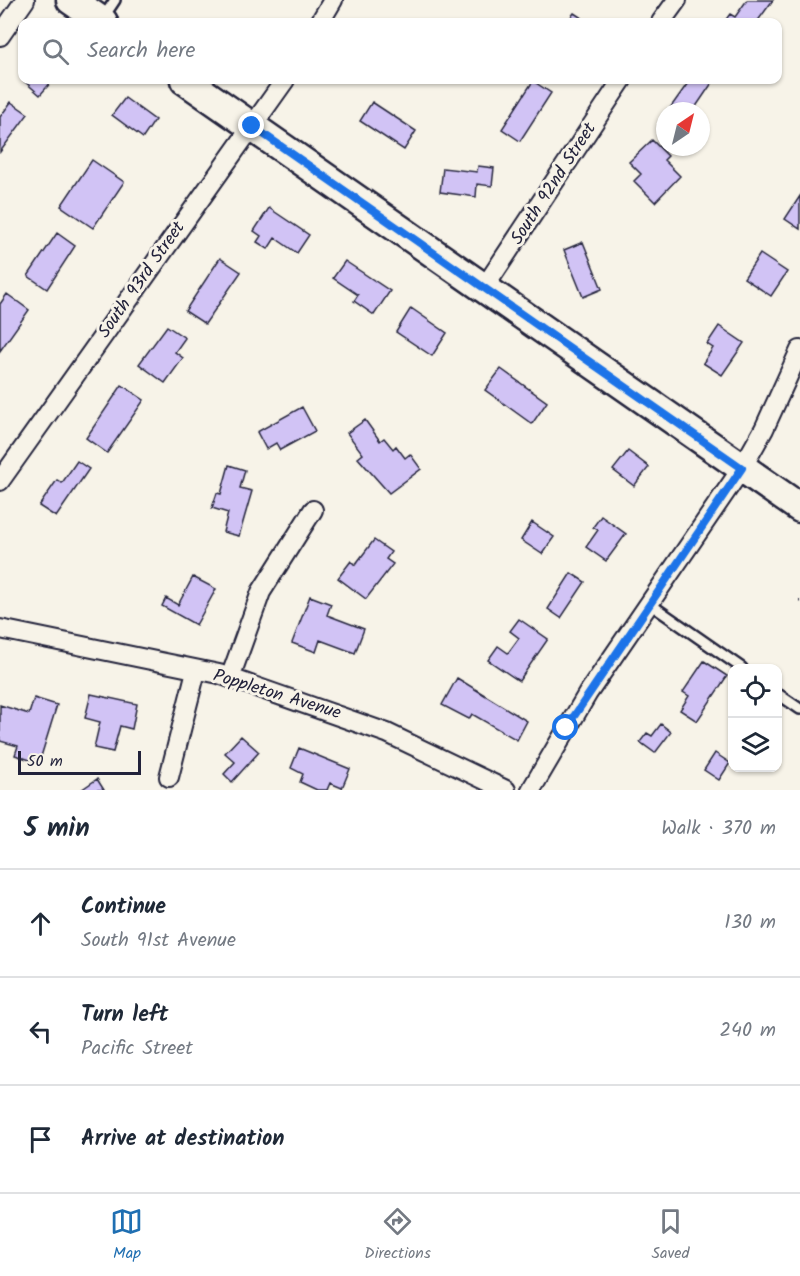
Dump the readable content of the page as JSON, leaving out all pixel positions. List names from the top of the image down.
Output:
{
  "streets": {
    "street": ["South 92nd Street", "South 93rd Street", "Poppleton Avenue"]
  },
  "scale_bar": "50 m",
  "north": "top right",
  "page": {
    "search": "Search here",
    "scale": "50 m",
    "heading": ["5 min", "Walk · 370 m"],
    "list": [
      ["Continue", "South 91st Avenue", "130 m"],
      ["Turn left", "Pacific Street", "240 m"],
      "Arrive at destination"
    ],
    "nav": ["Map", "Directions", "Saved"]
  }
}
